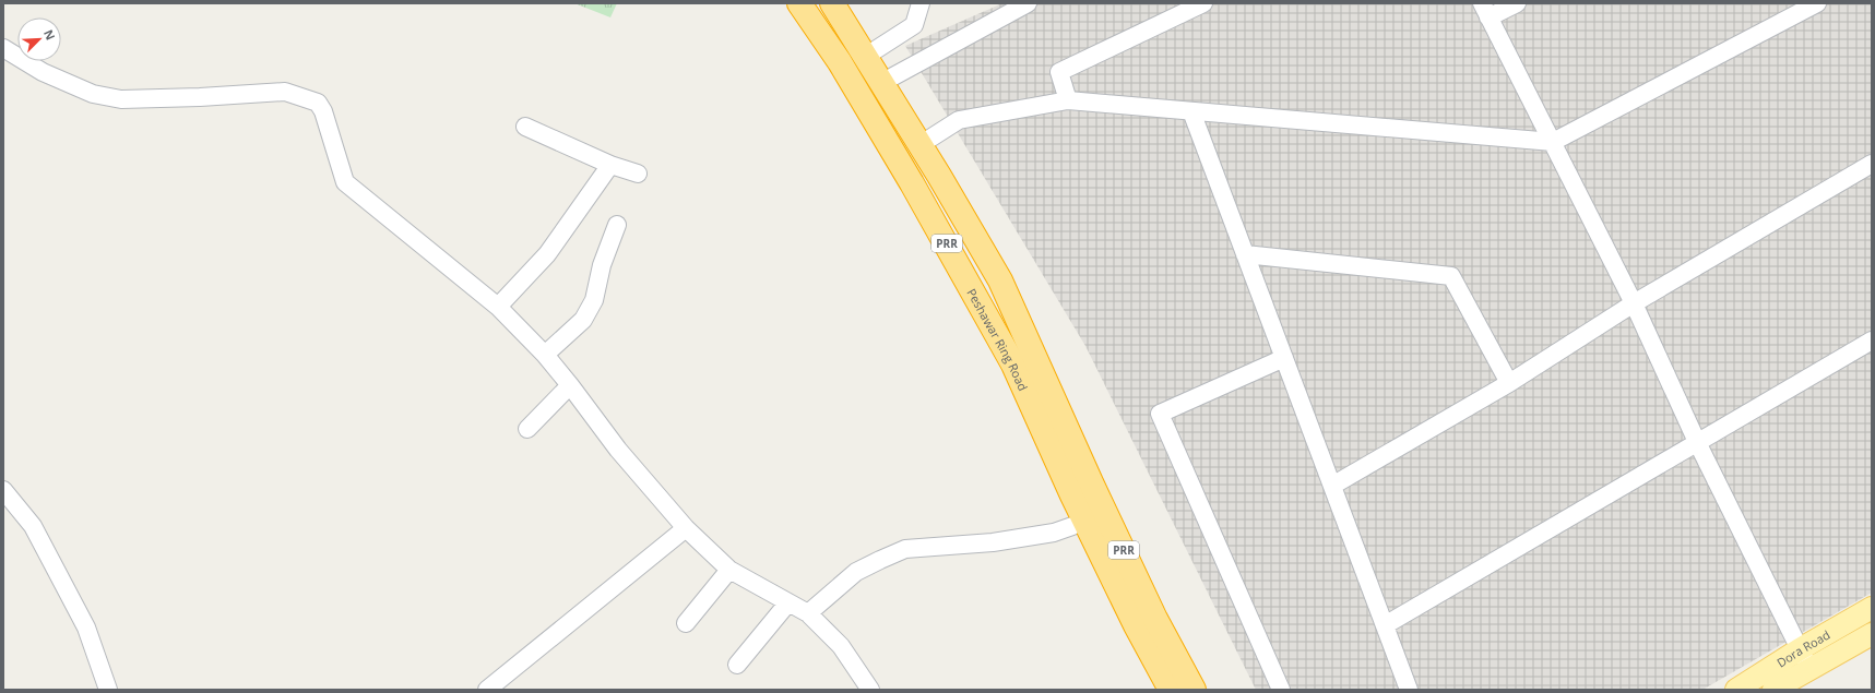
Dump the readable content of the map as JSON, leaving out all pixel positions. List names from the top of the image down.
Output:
{
  "streets": {
    "highway": ["PRR", "Peshawar Ring Road"],
    "main road": ["Dora Road"]
  },
  "north": "top right"
}
